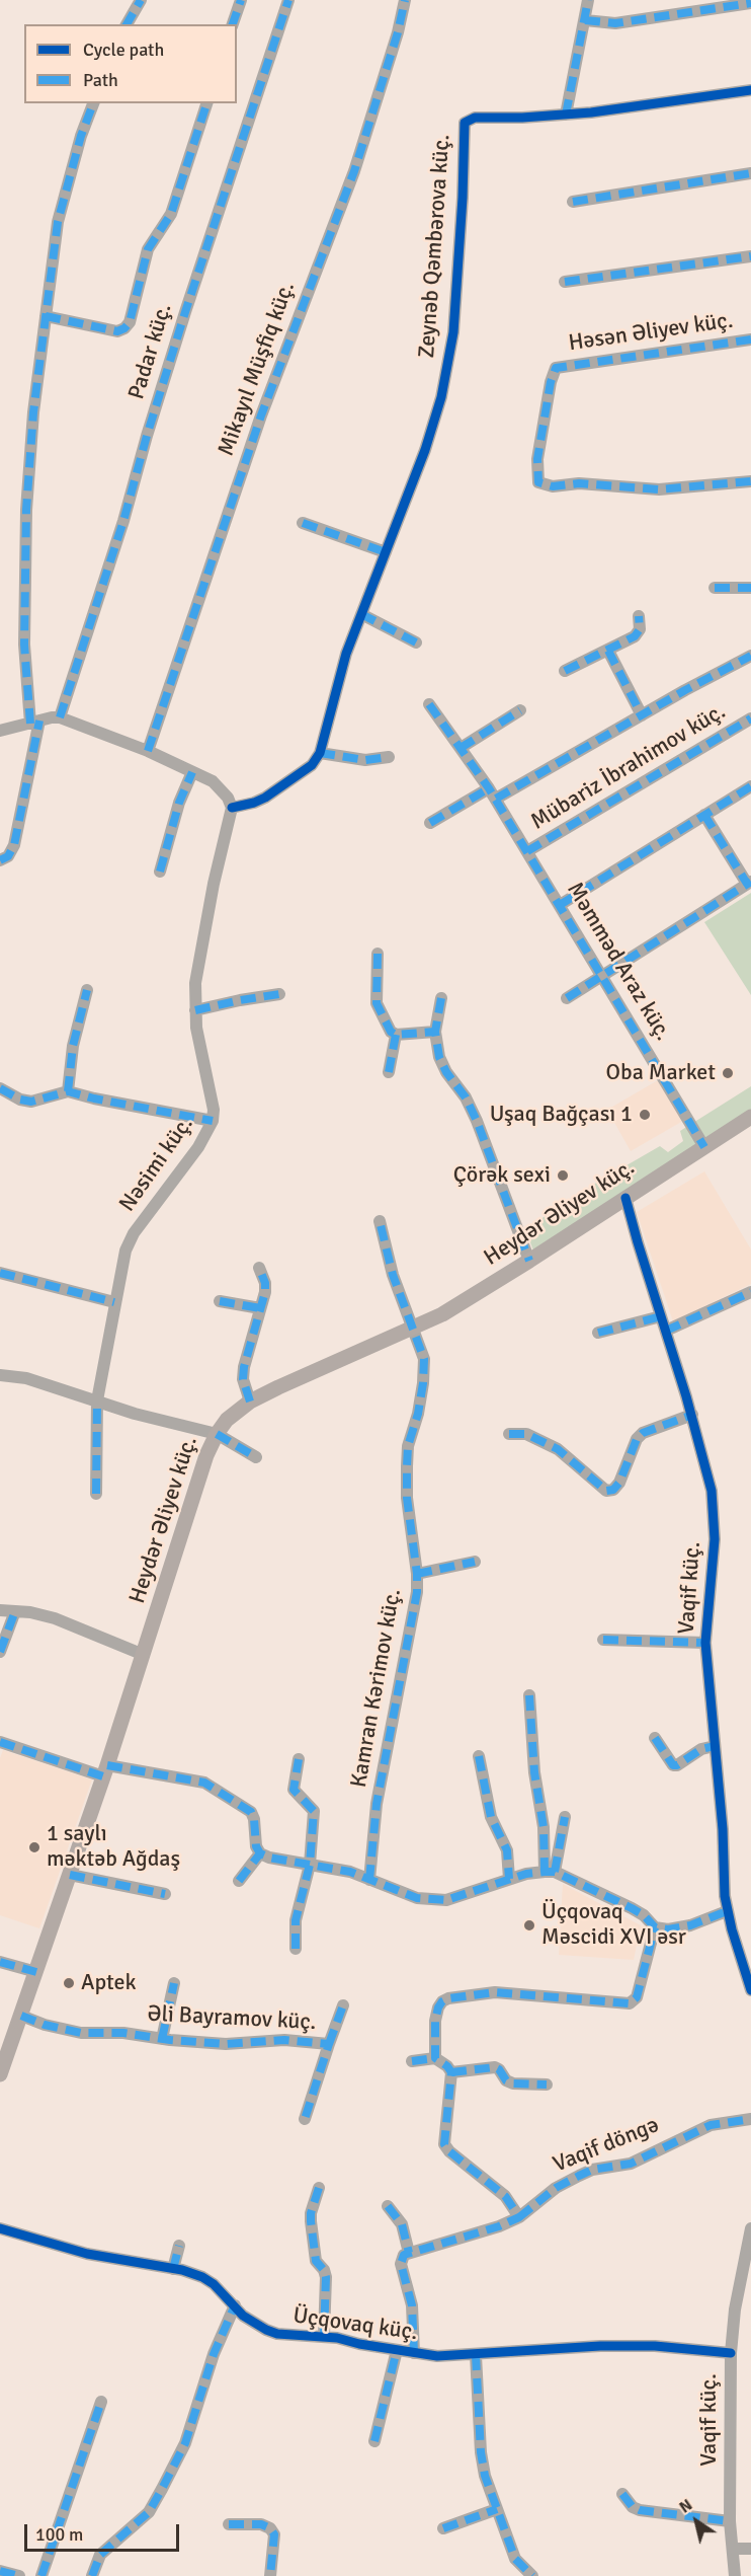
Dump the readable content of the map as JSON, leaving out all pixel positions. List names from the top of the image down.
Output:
{
  "streets": {
    "main road": ["Heydər Əliyev küç."],
    "street": [
      "Zeynəb Qəmbərova küç.",
      "Həsən Əliyev küç.",
      "Padar küç.",
      "Mikayıl Müşfiq küç.",
      "Mübariz İbrahimov küç.",
      "Məmməd Araz küç.",
      "Nəsimi küç.",
      "Vaqif küç.",
      "Kamran Kərimov küç.",
      "Əli Bayramov küç.",
      "Vaqif döngə",
      "Üçqovaq küç."
    ]
  },
  "crossings": [
    ["Zeynəb Qəmbərova küç.", "Nəsimi küç."],
    ["Mübariz İbrahimov küç.", "Məmməd Araz küç."],
    ["Məmməd Araz küç.", "Heydər Əliyev küç."],
    ["Heydər Əliyev küç.", "Vaqif küç."],
    ["Heydər Əliyev küç.", "Kamran Kərimov küç."],
    ["Heydər Əliyev küç.", "Əli Bayramov küç."],
    ["Vaqif küç.", "Üçqovaq küç."]
  ],
  "places": [
    "Oba Market",
    "Uşaq Bağçası 1",
    "Çörək sexi",
    "1 saylı məktəb Ağdaş",
    "Üçqovaq Məscidi XVI əsr",
    "Aptek"
  ],
  "legend": ["Cycle path", "Path"],
  "scale_bar": "100 m",
  "north": "top left"
}
